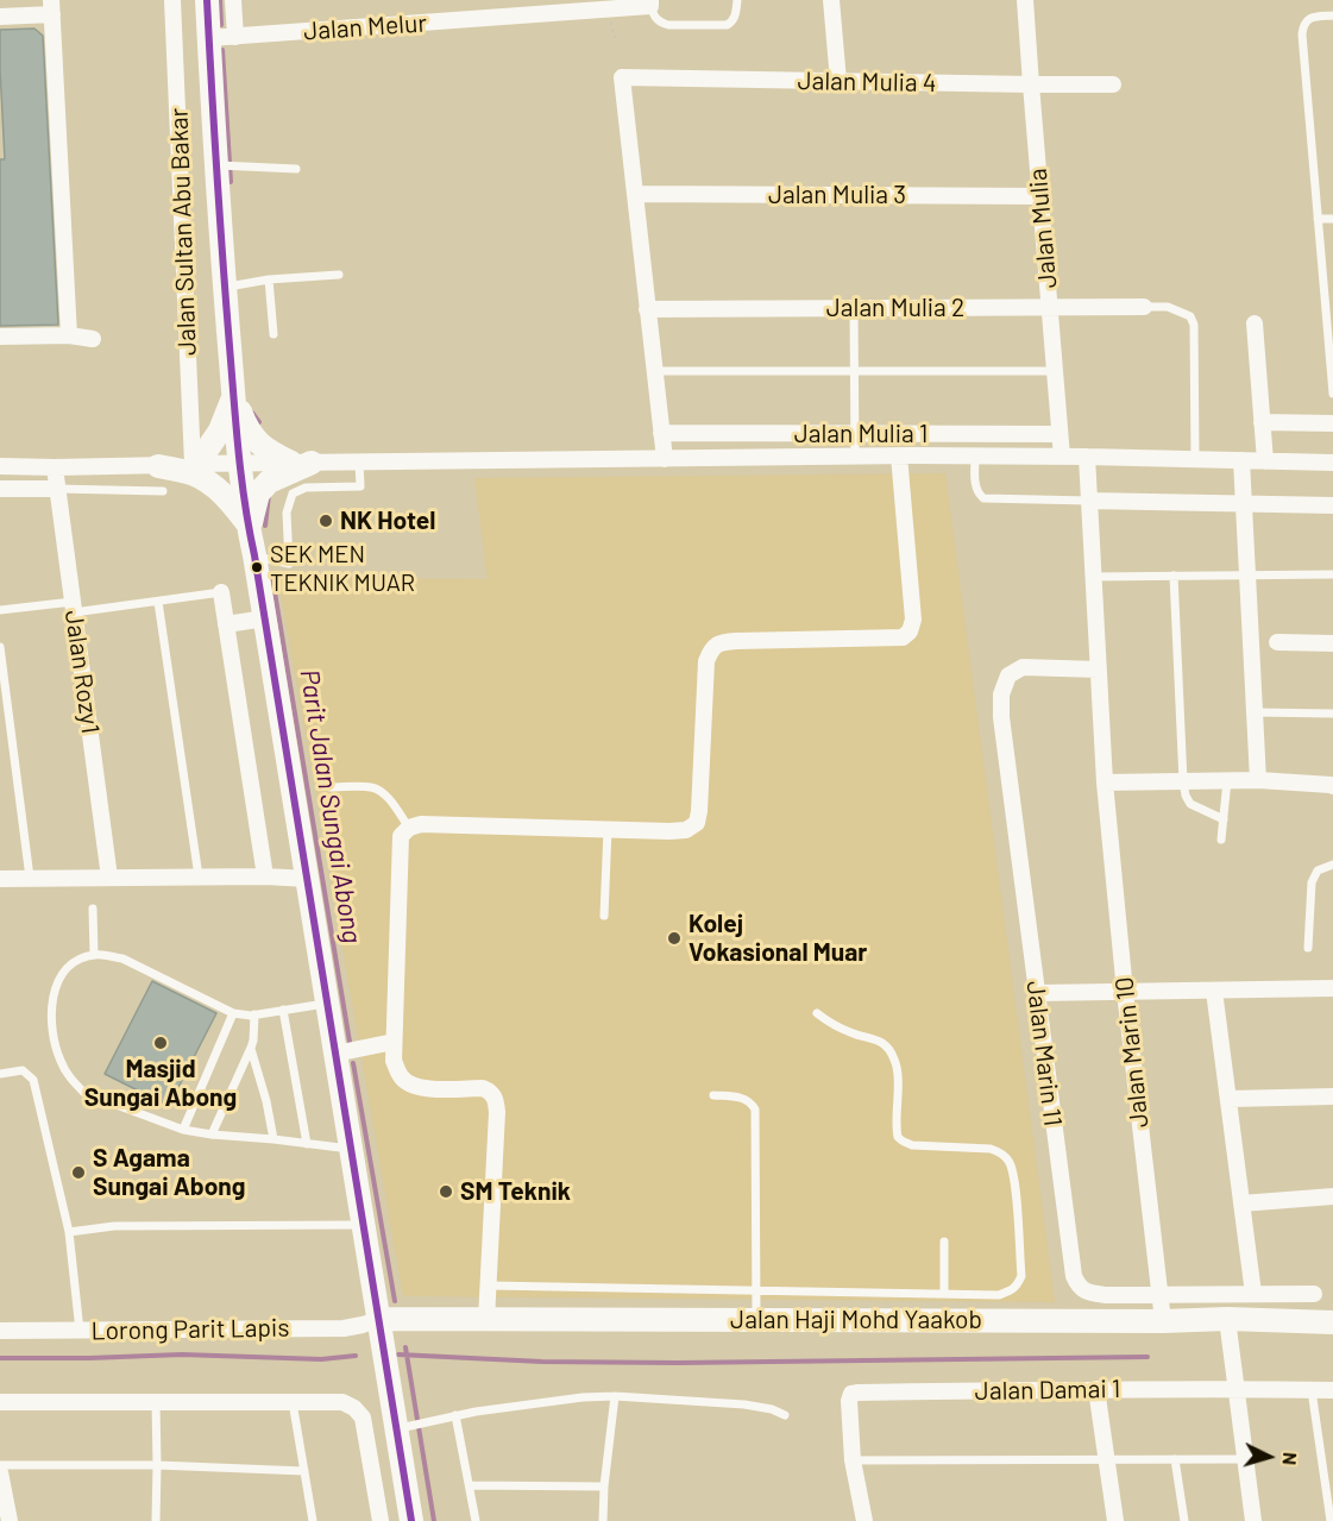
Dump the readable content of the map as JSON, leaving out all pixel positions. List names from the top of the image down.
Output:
{
  "streets": {
    "street": [
      "Jalan Melur",
      "Jalan Mulia 4",
      "Jalan Mulia 3",
      "Jalan Mulia",
      "Jalan Sultan Abu Bakar",
      "Jalan Mulia 2",
      "Jalan Mulia 1",
      "Jalan Rozy1",
      "Jalan Marin 10",
      "Jalan Marin 11",
      "Jalan Haji Mohd Yaakob",
      "Lorong Parit Lapis",
      "Jalan Damai 1"
    ]
  },
  "crossings": [
    ["Jalan Mulia 4", "Jalan Mulia 3"],
    ["Jalan Mulia 4", "Jalan Mulia"],
    ["Jalan Mulia 3", "Jalan Mulia"],
    ["Jalan Mulia", "Jalan Mulia 2"],
    ["Jalan Mulia", "Jalan Mulia 1"],
    ["Jalan Marin 10", "Jalan Marin 11"],
    ["Jalan Marin 10", "Jalan Haji Mohd Yaakob"],
    ["Jalan Haji Mohd Yaakob", "Lorong Parit Lapis"]
  ],
  "water": ["Parit Jalan Sungai Abong"],
  "places": [
    "NK Hotel",
    "SEK MEN TEKNIK MUAR",
    "Kolej Vokasional Muar",
    "Masjid Sungai Abong",
    "S Agama Sungai Abong",
    "SM Teknik"
  ],
  "north": "right"
}
